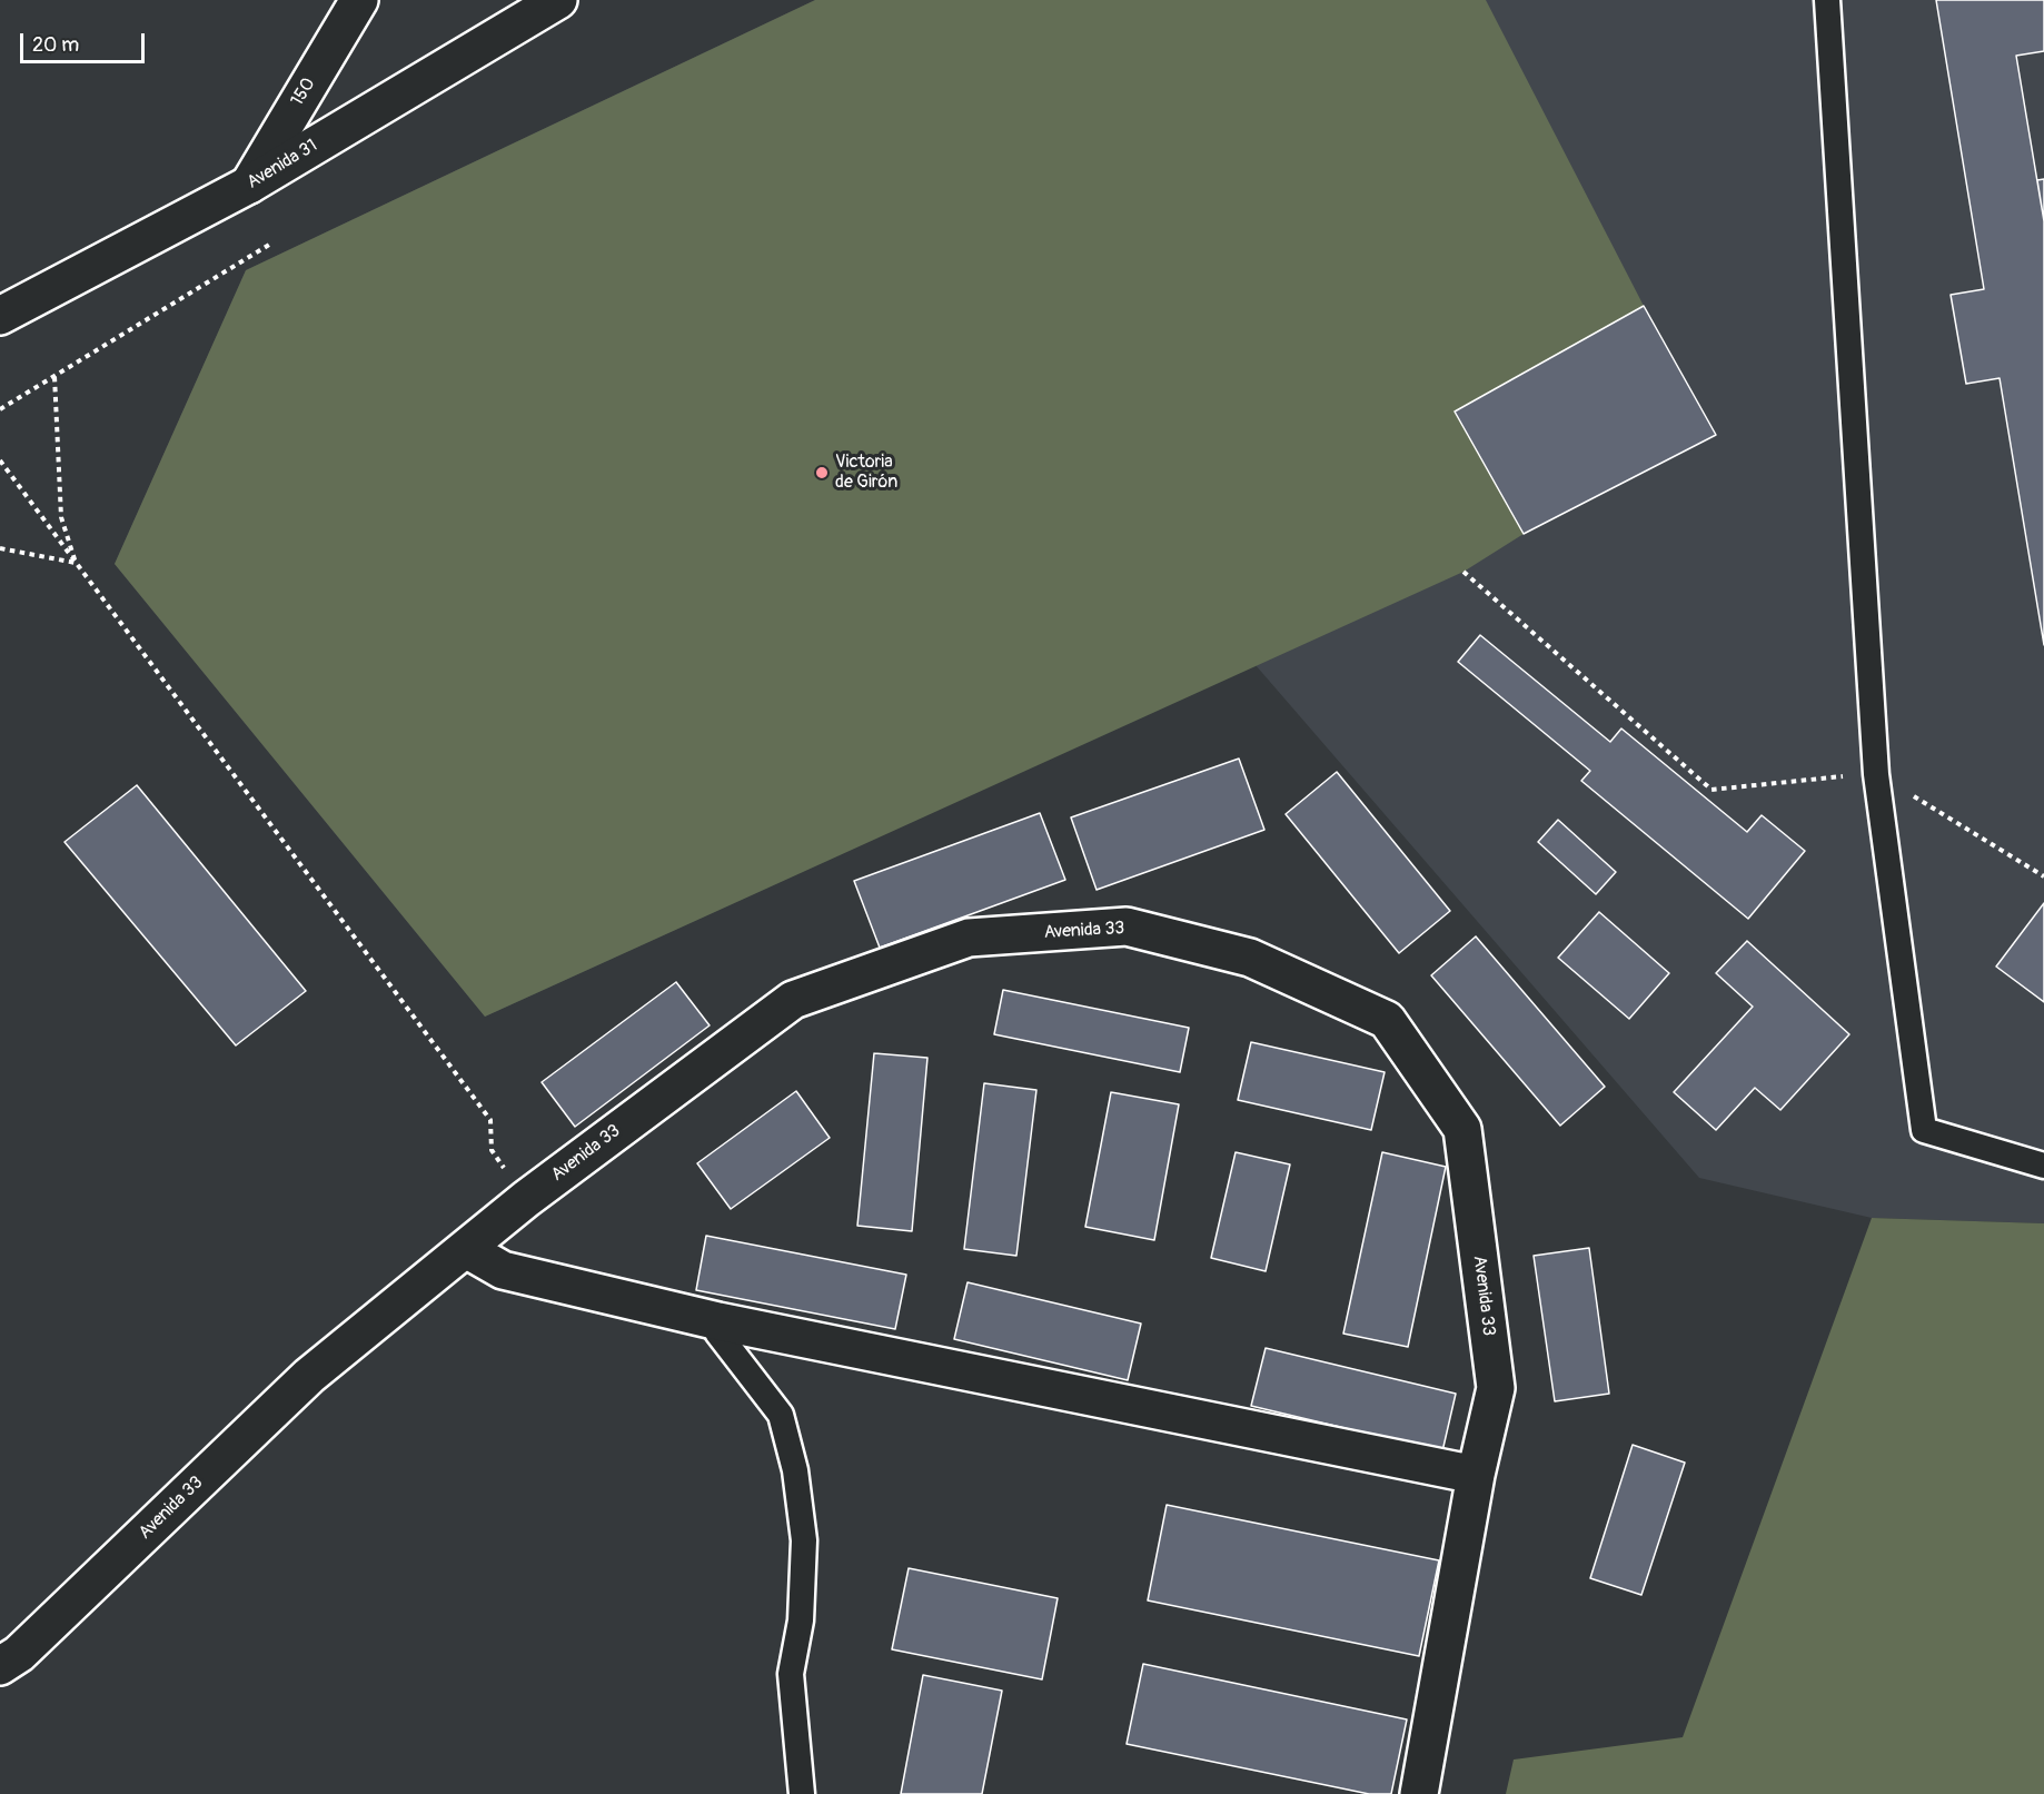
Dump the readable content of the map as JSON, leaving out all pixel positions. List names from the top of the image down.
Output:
{
  "streets": {
    "street": ["150", "Avenida 31", "Avenida 33"]
  },
  "crossings": [
    ["150", "Avenida 31"]
  ],
  "places": ["Victoria de Girón"],
  "scale_bar": "20 m"
}
